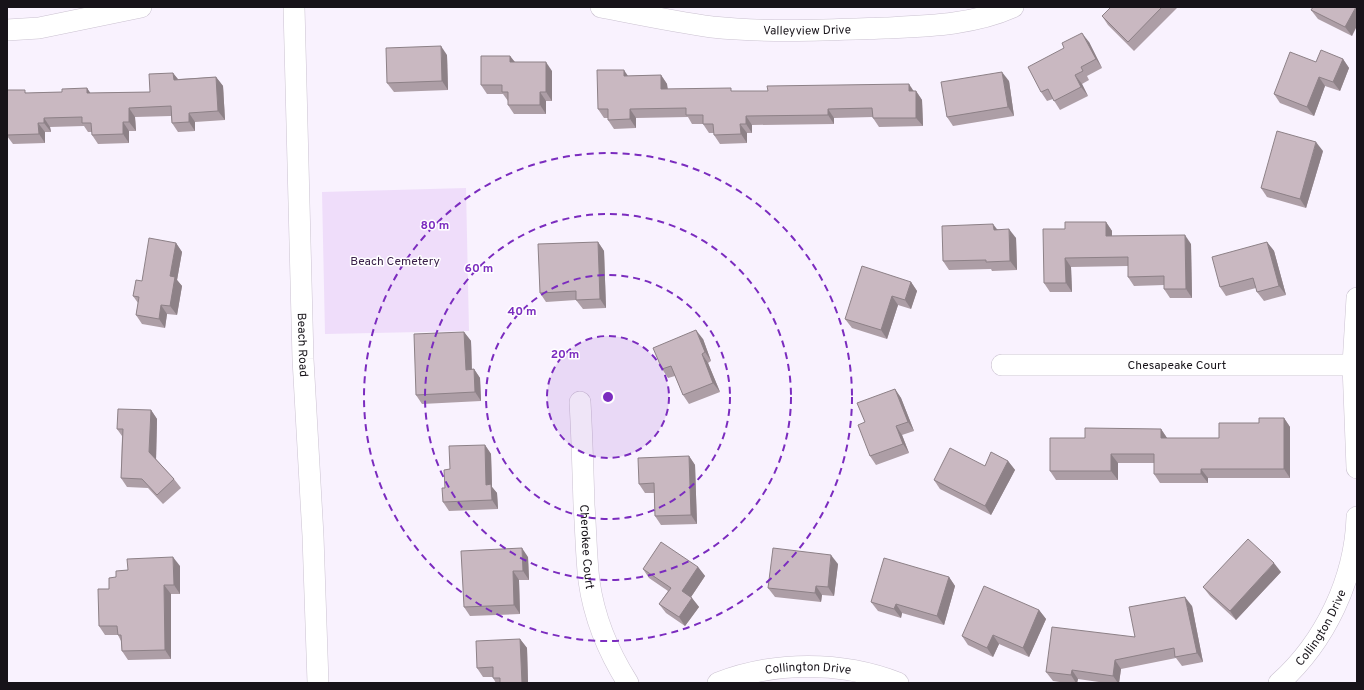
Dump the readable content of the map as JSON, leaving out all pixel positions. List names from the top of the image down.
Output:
{
  "streets": {
    "street": [
      "Valleyview Drive",
      "Beach Road",
      "Chesapeake Court",
      "Cherokee Court",
      "Collington Drive"
    ]
  },
  "parks": ["Beach Cemetery"],
  "rings": [
    "80 m",
    "60 m",
    "40 m",
    "20 m"
  ]
}
